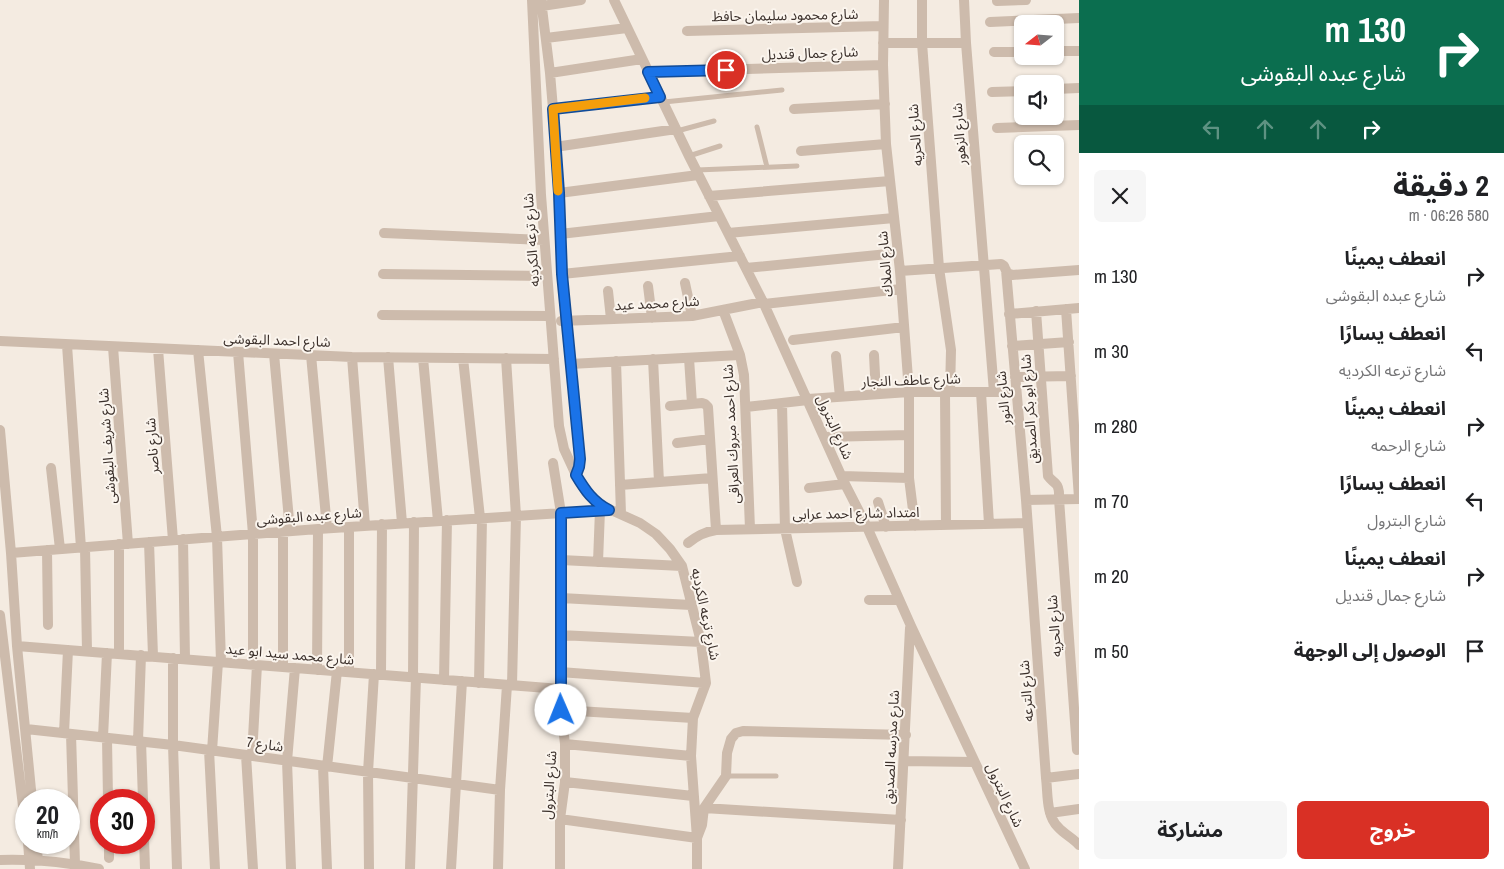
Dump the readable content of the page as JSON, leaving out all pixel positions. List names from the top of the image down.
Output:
{
  "streets": {
    "street": [
      "شارع محمود سليمان حافظ",
      "شارع جمال قنديل",
      "شارع الزهور",
      "شارع الحريه",
      "شارع ترعه الكرديه",
      "شارع الملاك",
      "شارع محمد عيد",
      "شارع احمد البقوشى",
      "شارع عاطف النجار",
      "شارع النور",
      "شارع ابو بكر الصديق",
      "شارع البترول",
      "شارع احمد مبروك العراقى",
      "شارع شريف البقوشى",
      "شارع ناصر",
      "امتداد شارع احمد عرابى",
      "شارع عبده البقوشى",
      "شارع محمد سيد ابو عيد",
      "شارع الترعه",
      "شارع 7",
      "شارع مدرسه الصديق"
    ]
  },
  "crossings": [
    ["شارع محمود سليمان حافظ", "شارع الملاك"],
    ["شارع جمال قنديل", "شارع الملاك"],
    ["شارع جمال قنديل", "شارع البترول"],
    ["شارع الزهور", "شارع عاطف النجار"],
    ["شارع الحريه", "شارع عاطف النجار"],
    ["شارع الحريه", "شارع ابو بكر الصديق"],
    ["شارع ترعه الكرديه", "شارع محمد عيد"],
    ["شارع ترعه الكرديه", "شارع احمد البقوشى"],
    ["شارع ترعه الكرديه", "شارع عبده البقوشى"],
    ["شارع الملاك", "شارع محمد عيد"],
    ["شارع الملاك", "شارع عاطف النجار"],
    ["شارع الملاك", "امتداد شارع احمد عرابى"],
    ["شارع محمد عيد", "شارع البترول"],
    ["شارع محمد عيد", "شارع احمد مبروك العراقى"],
    ["شارع احمد البقوشى", "شارع شريف البقوشى"],
    ["شارع احمد البقوشى", "شارع ناصر"],
    ["شارع عاطف النجار", "شارع النور"],
    ["شارع عاطف النجار", "شارع البترول"],
    ["شارع عاطف النجار", "شارع احمد مبروك العراقى"],
    ["شارع النور", "امتداد شارع احمد عرابى"],
    ["شارع النور", "شارع الترعه"],
    ["شارع البترول", "امتداد شارع احمد عرابى"],
    ["شارع البترول", "شارع عبده البقوشى"],
    ["شارع البترول", "شارع محمد سيد ابو عيد"],
    ["شارع البترول", "شارع مدرسه الصديق"],
    ["شارع احمد مبروك العراقى", "امتداد شارع احمد عرابى"],
    ["شارع شريف البقوشى", "شارع عبده البقوشى"],
    ["شارع شريف البقوشى", "شارع محمد سيد ابو عيد"],
    ["شارع ناصر", "شارع عبده البقوشى"],
    ["شارع ناصر", "شارع محمد سيد ابو عيد"],
    ["امتداد شارع احمد عرابى", "شارع الترعه"]
  ],
  "north": "left",
  "page": {
    "turn": ["130 m", "شارع عبده البقوشى"],
    "heading": ["2 دقيقة", "580 m · 06:26"],
    "list": [
      {
        "name": "انعطف يمينًا",
        "note": "شارع عبده البقوشى",
        "value": "130 m"
      },
      {
        "name": "انعطف يسارًا",
        "note": "شارع ترعه الكرديه",
        "value": "30 m"
      },
      {
        "name": "انعطف يمينًا",
        "note": "شارع الرحمه",
        "value": "280 m"
      },
      {
        "name": "انعطف يسارًا",
        "note": "شارع البترول",
        "value": "70 m"
      },
      {
        "name": "انعطف يمينًا",
        "note": "شارع جمال قنديل",
        "value": "20 m"
      },
      {
        "name": "الوصول إلى الوجهة",
        "value": "50 m"
      }
    ],
    "speed": "20 km/h",
    "limit": "30",
    "buttons": ["خروج", "مشاركة"]
  }
}
